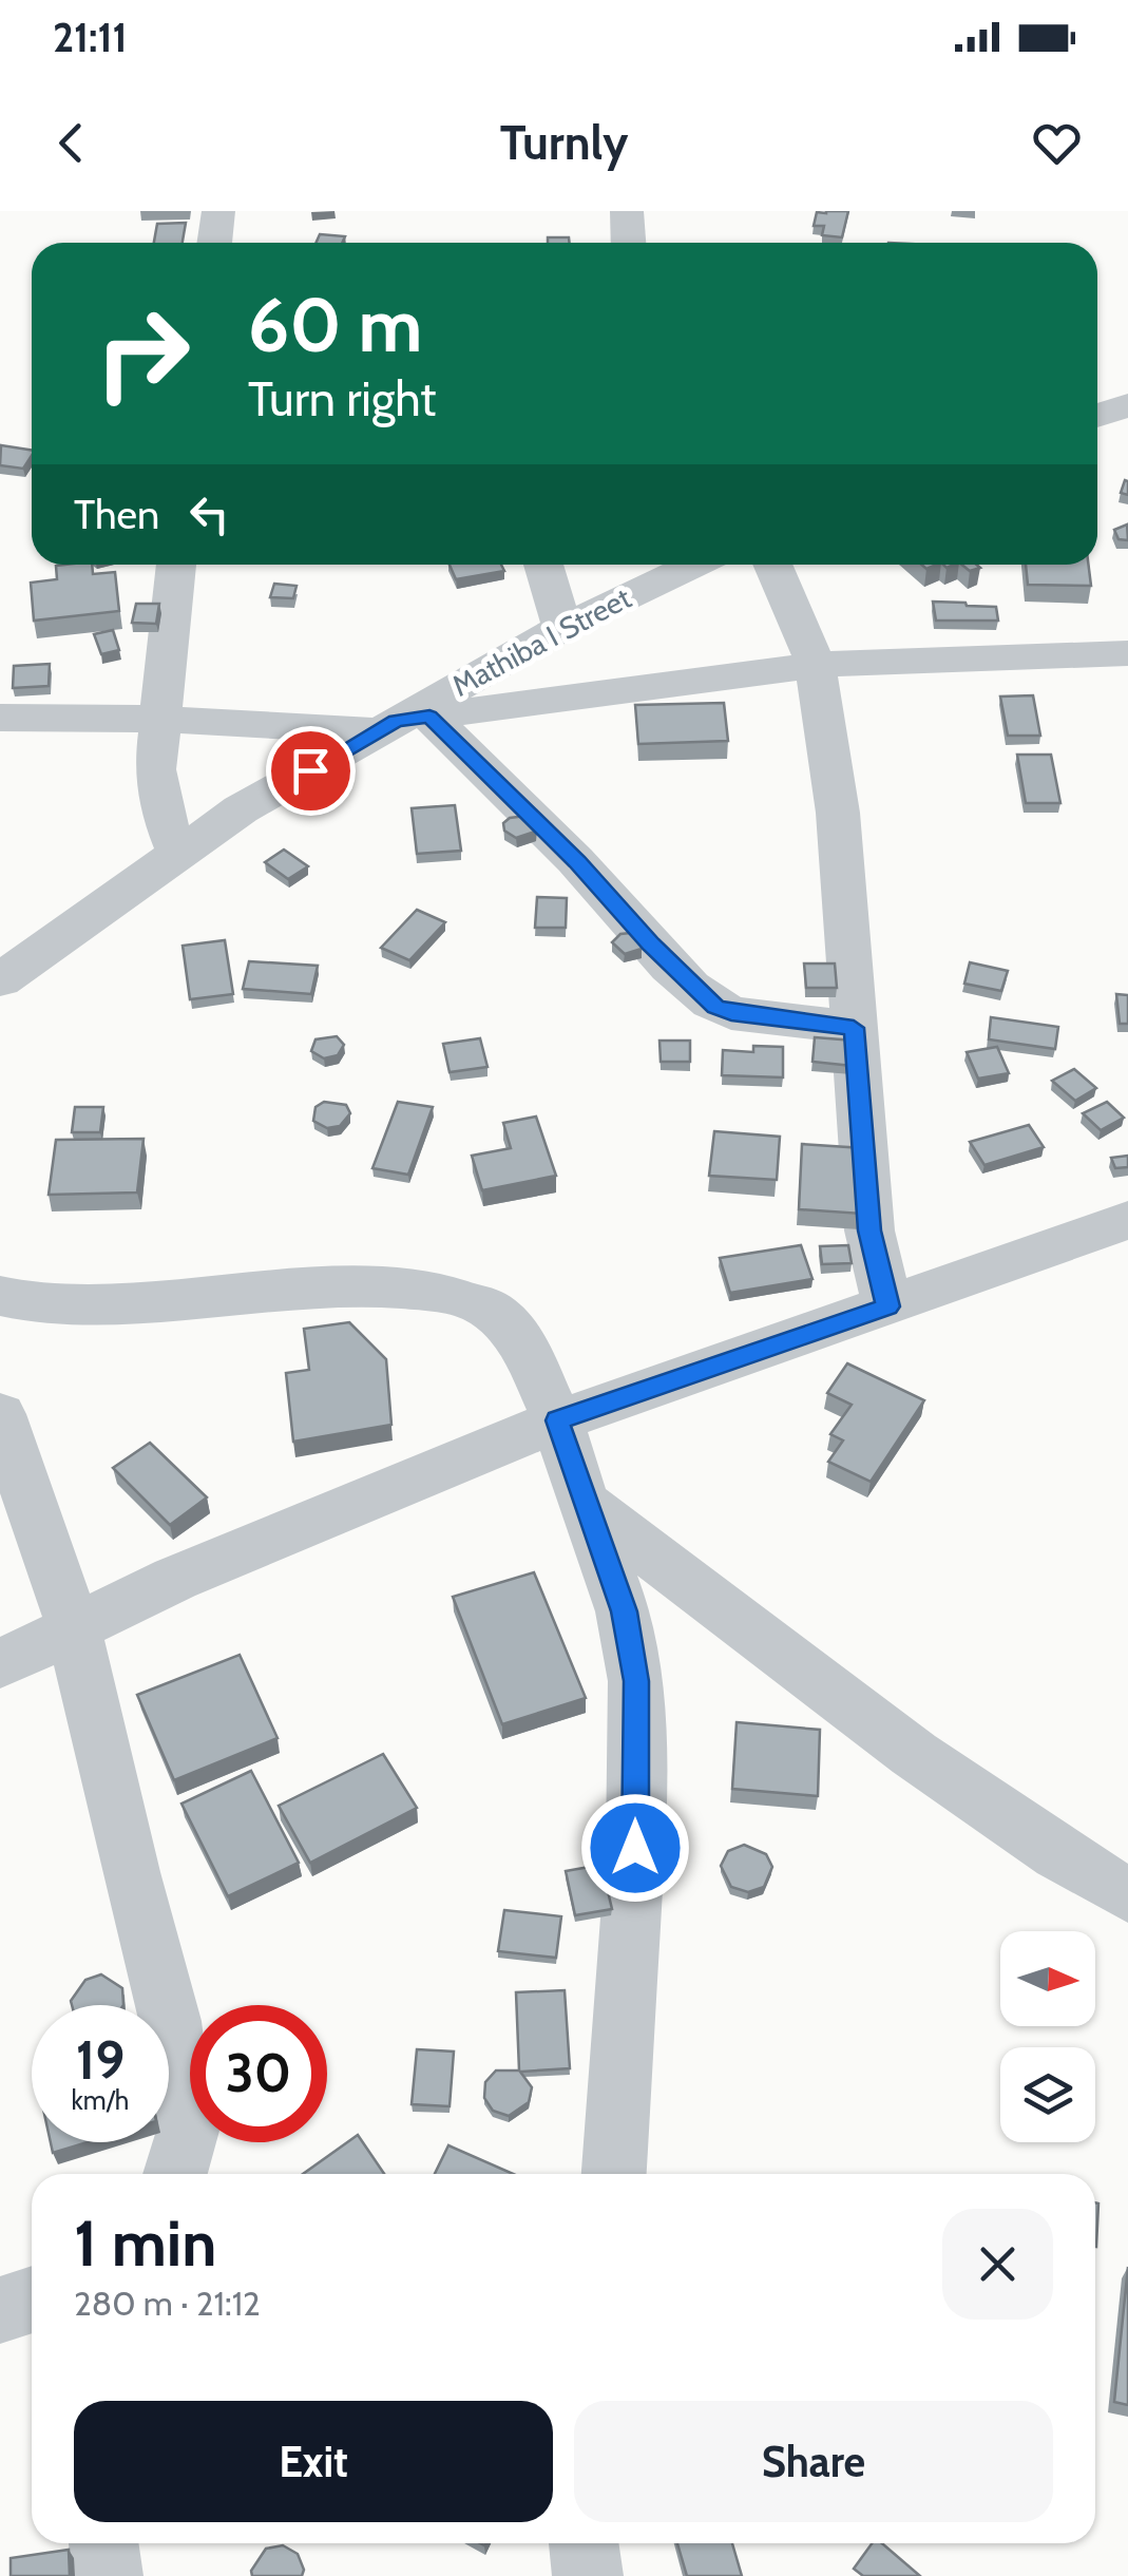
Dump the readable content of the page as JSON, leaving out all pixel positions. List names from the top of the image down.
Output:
{
  "streets": {
    "street": ["Mathiba I Street"]
  },
  "north": "right",
  "page": {
    "status": "21:11",
    "header": "Turnly",
    "turn": ["60 m", "Turn right"],
    "then": "Then",
    "speed": "19 km/h",
    "limit": "30",
    "heading": ["1 min", "280 m · 21:12"],
    "buttons": ["Exit", "Share"]
  }
}
